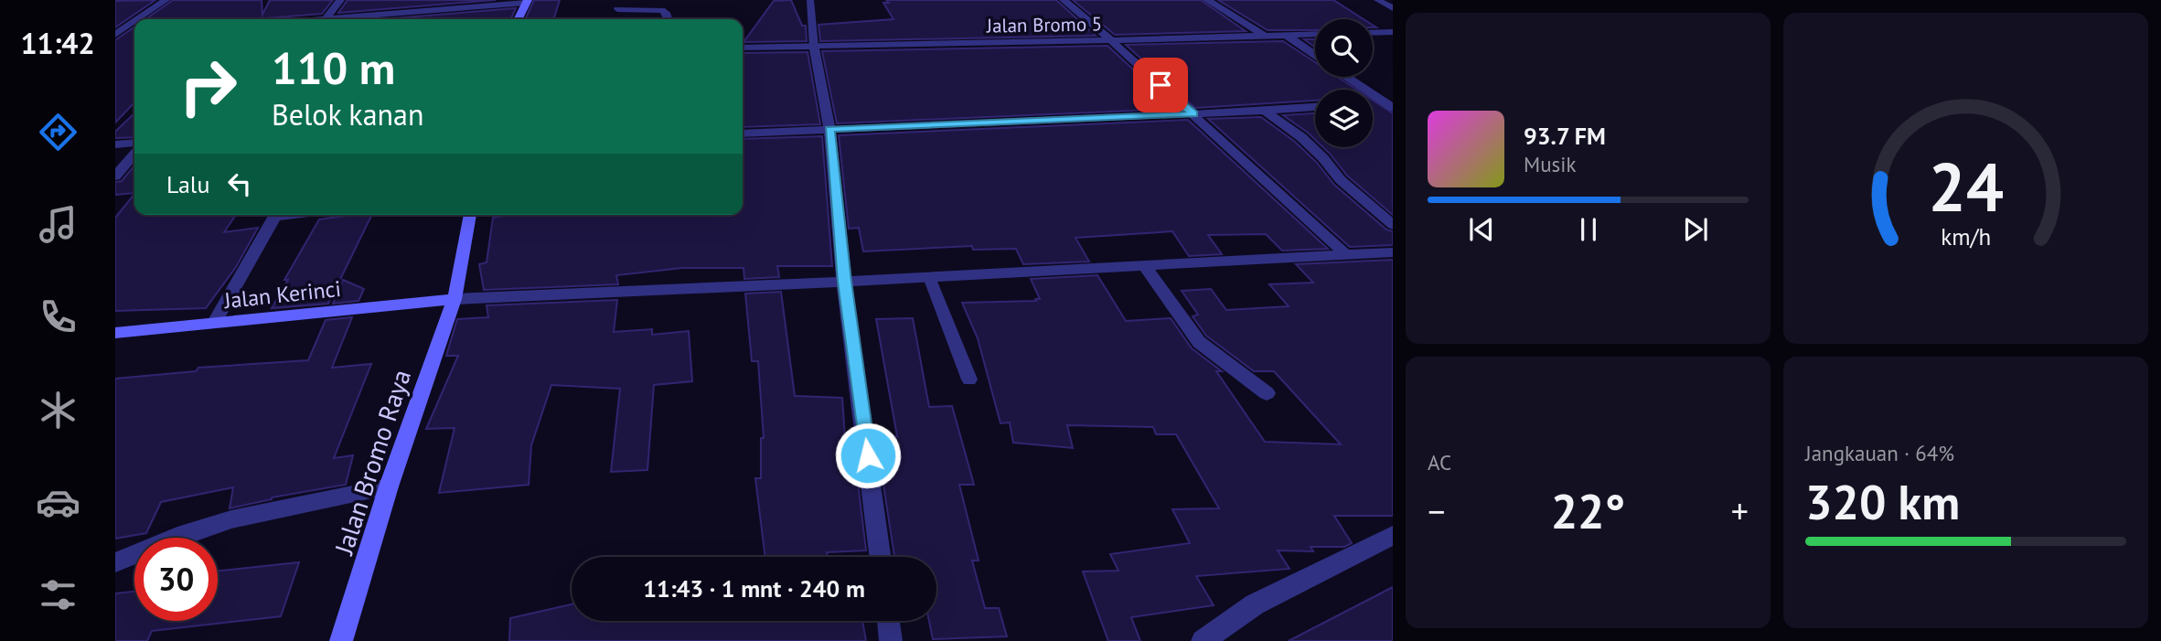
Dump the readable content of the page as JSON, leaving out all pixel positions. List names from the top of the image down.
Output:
{
  "streets": {
    "main road": ["Jalan Kerinci", "Jalan Bromo Raya"],
    "street": ["Jalan Bromo 5"]
  },
  "crossings": [
    ["Jalan Kerinci", "Jalan Bromo Raya"]
  ],
  "page": {
    "tabs": "11:42",
    "turn": ["110 m", "Belok kanan"],
    "song": ["93.7 FM", "Musik"],
    "then": "Lalu",
    "tile": [
      "AC",
      ["Jangkauan · 64%", "320 km"]
    ],
    "heat": ["−", "22°", "+"],
    "limit": "30",
    "trip": "11:43 · 1 mnt · 240 m",
    "gauge": ["24", "km/h"]
  }
}
